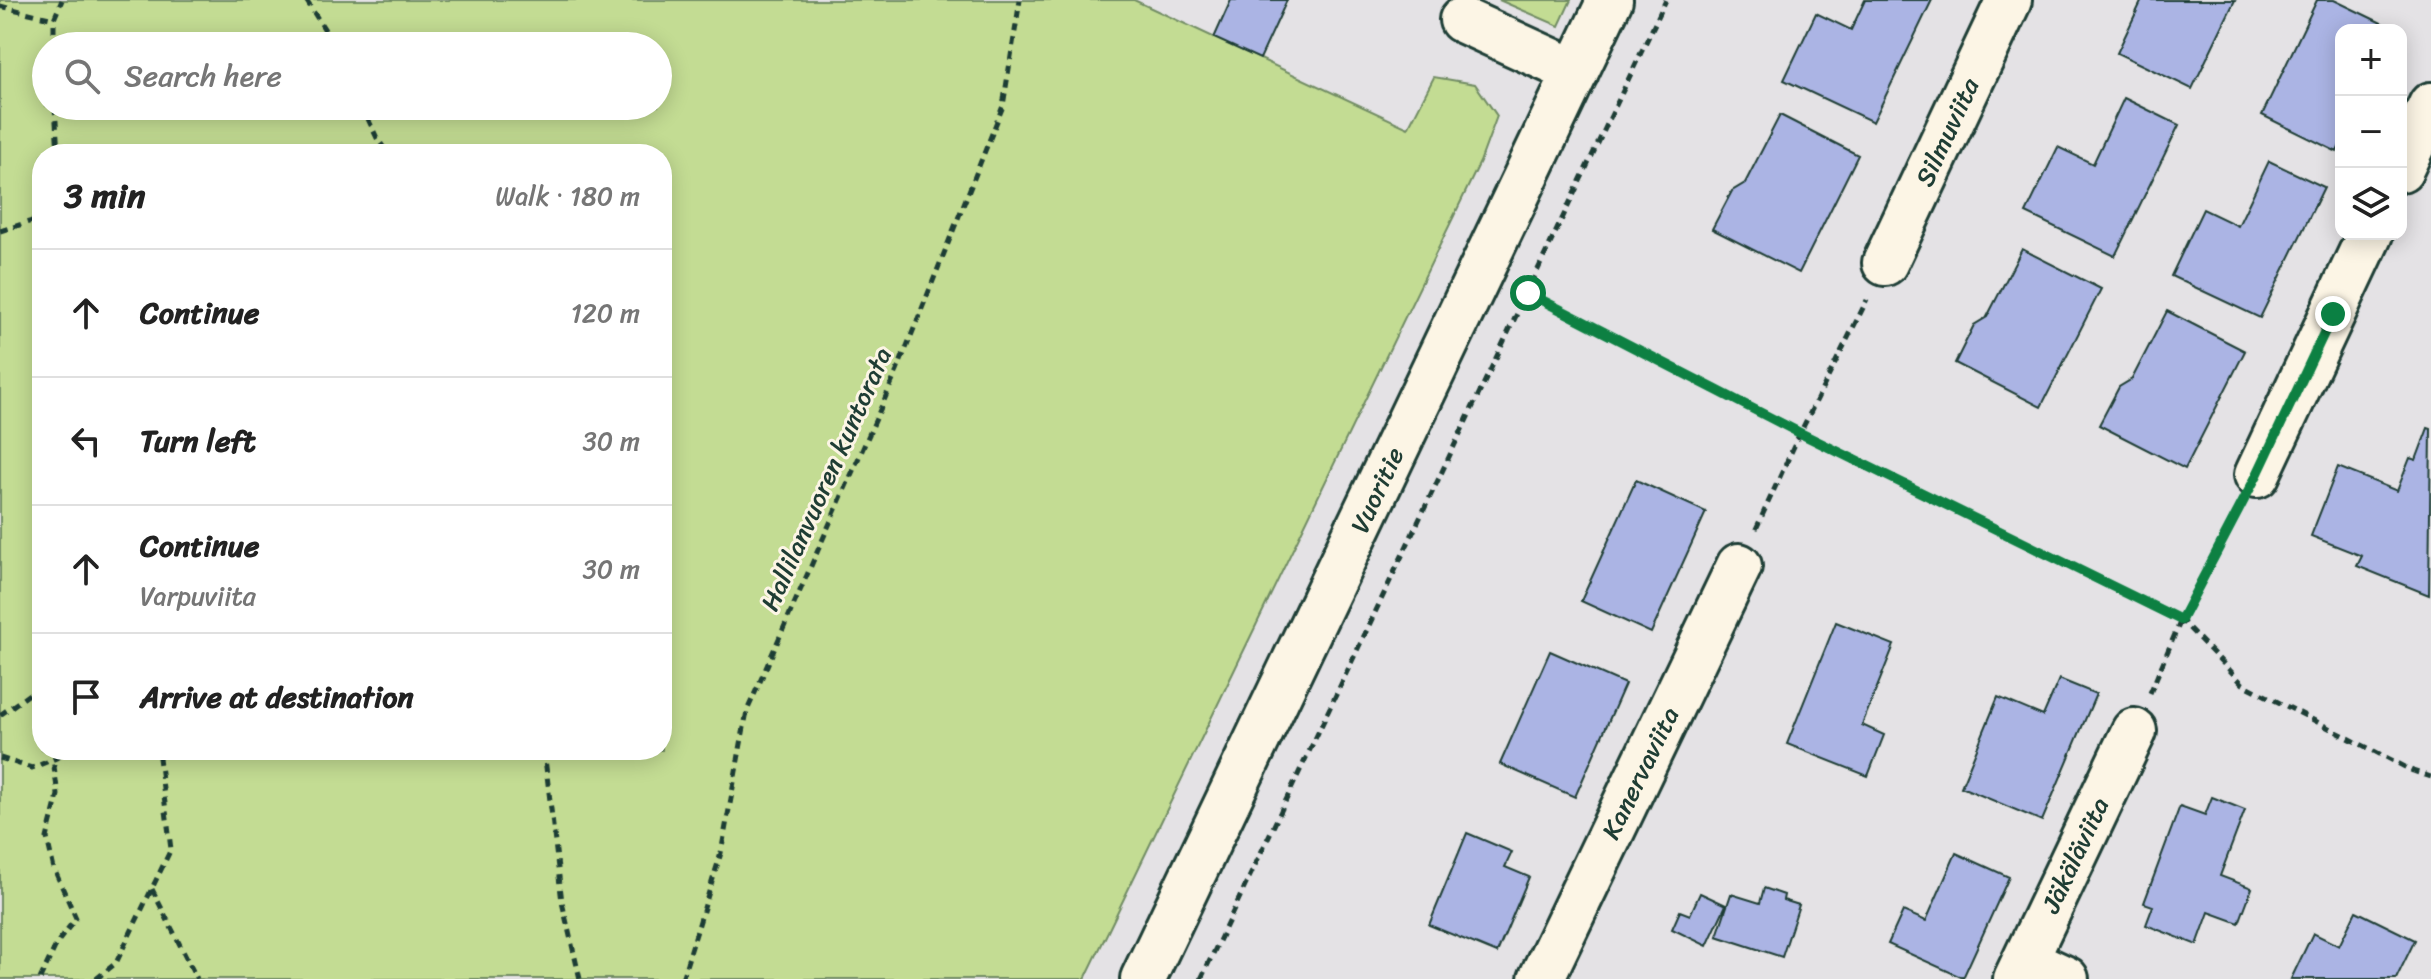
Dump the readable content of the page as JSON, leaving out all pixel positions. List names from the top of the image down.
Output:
{
  "streets": {
    "street": [
      "Silmuviita",
      "Vuoritie",
      "Kanervaviita",
      "Jäkäläviita"
    ],
    "path": ["Hallilanvuoren kuntorata"]
  },
  "page": {
    "map_buttons": ["+", "−"],
    "search": "Search here",
    "heading": ["3 min", "Walk · 180 m"],
    "list": [
      ["Continue", "120 m"],
      ["Turn left", "30 m"],
      ["Continue", "Varpuviita", "30 m"],
      "Arrive at destination"
    ]
  }
}
